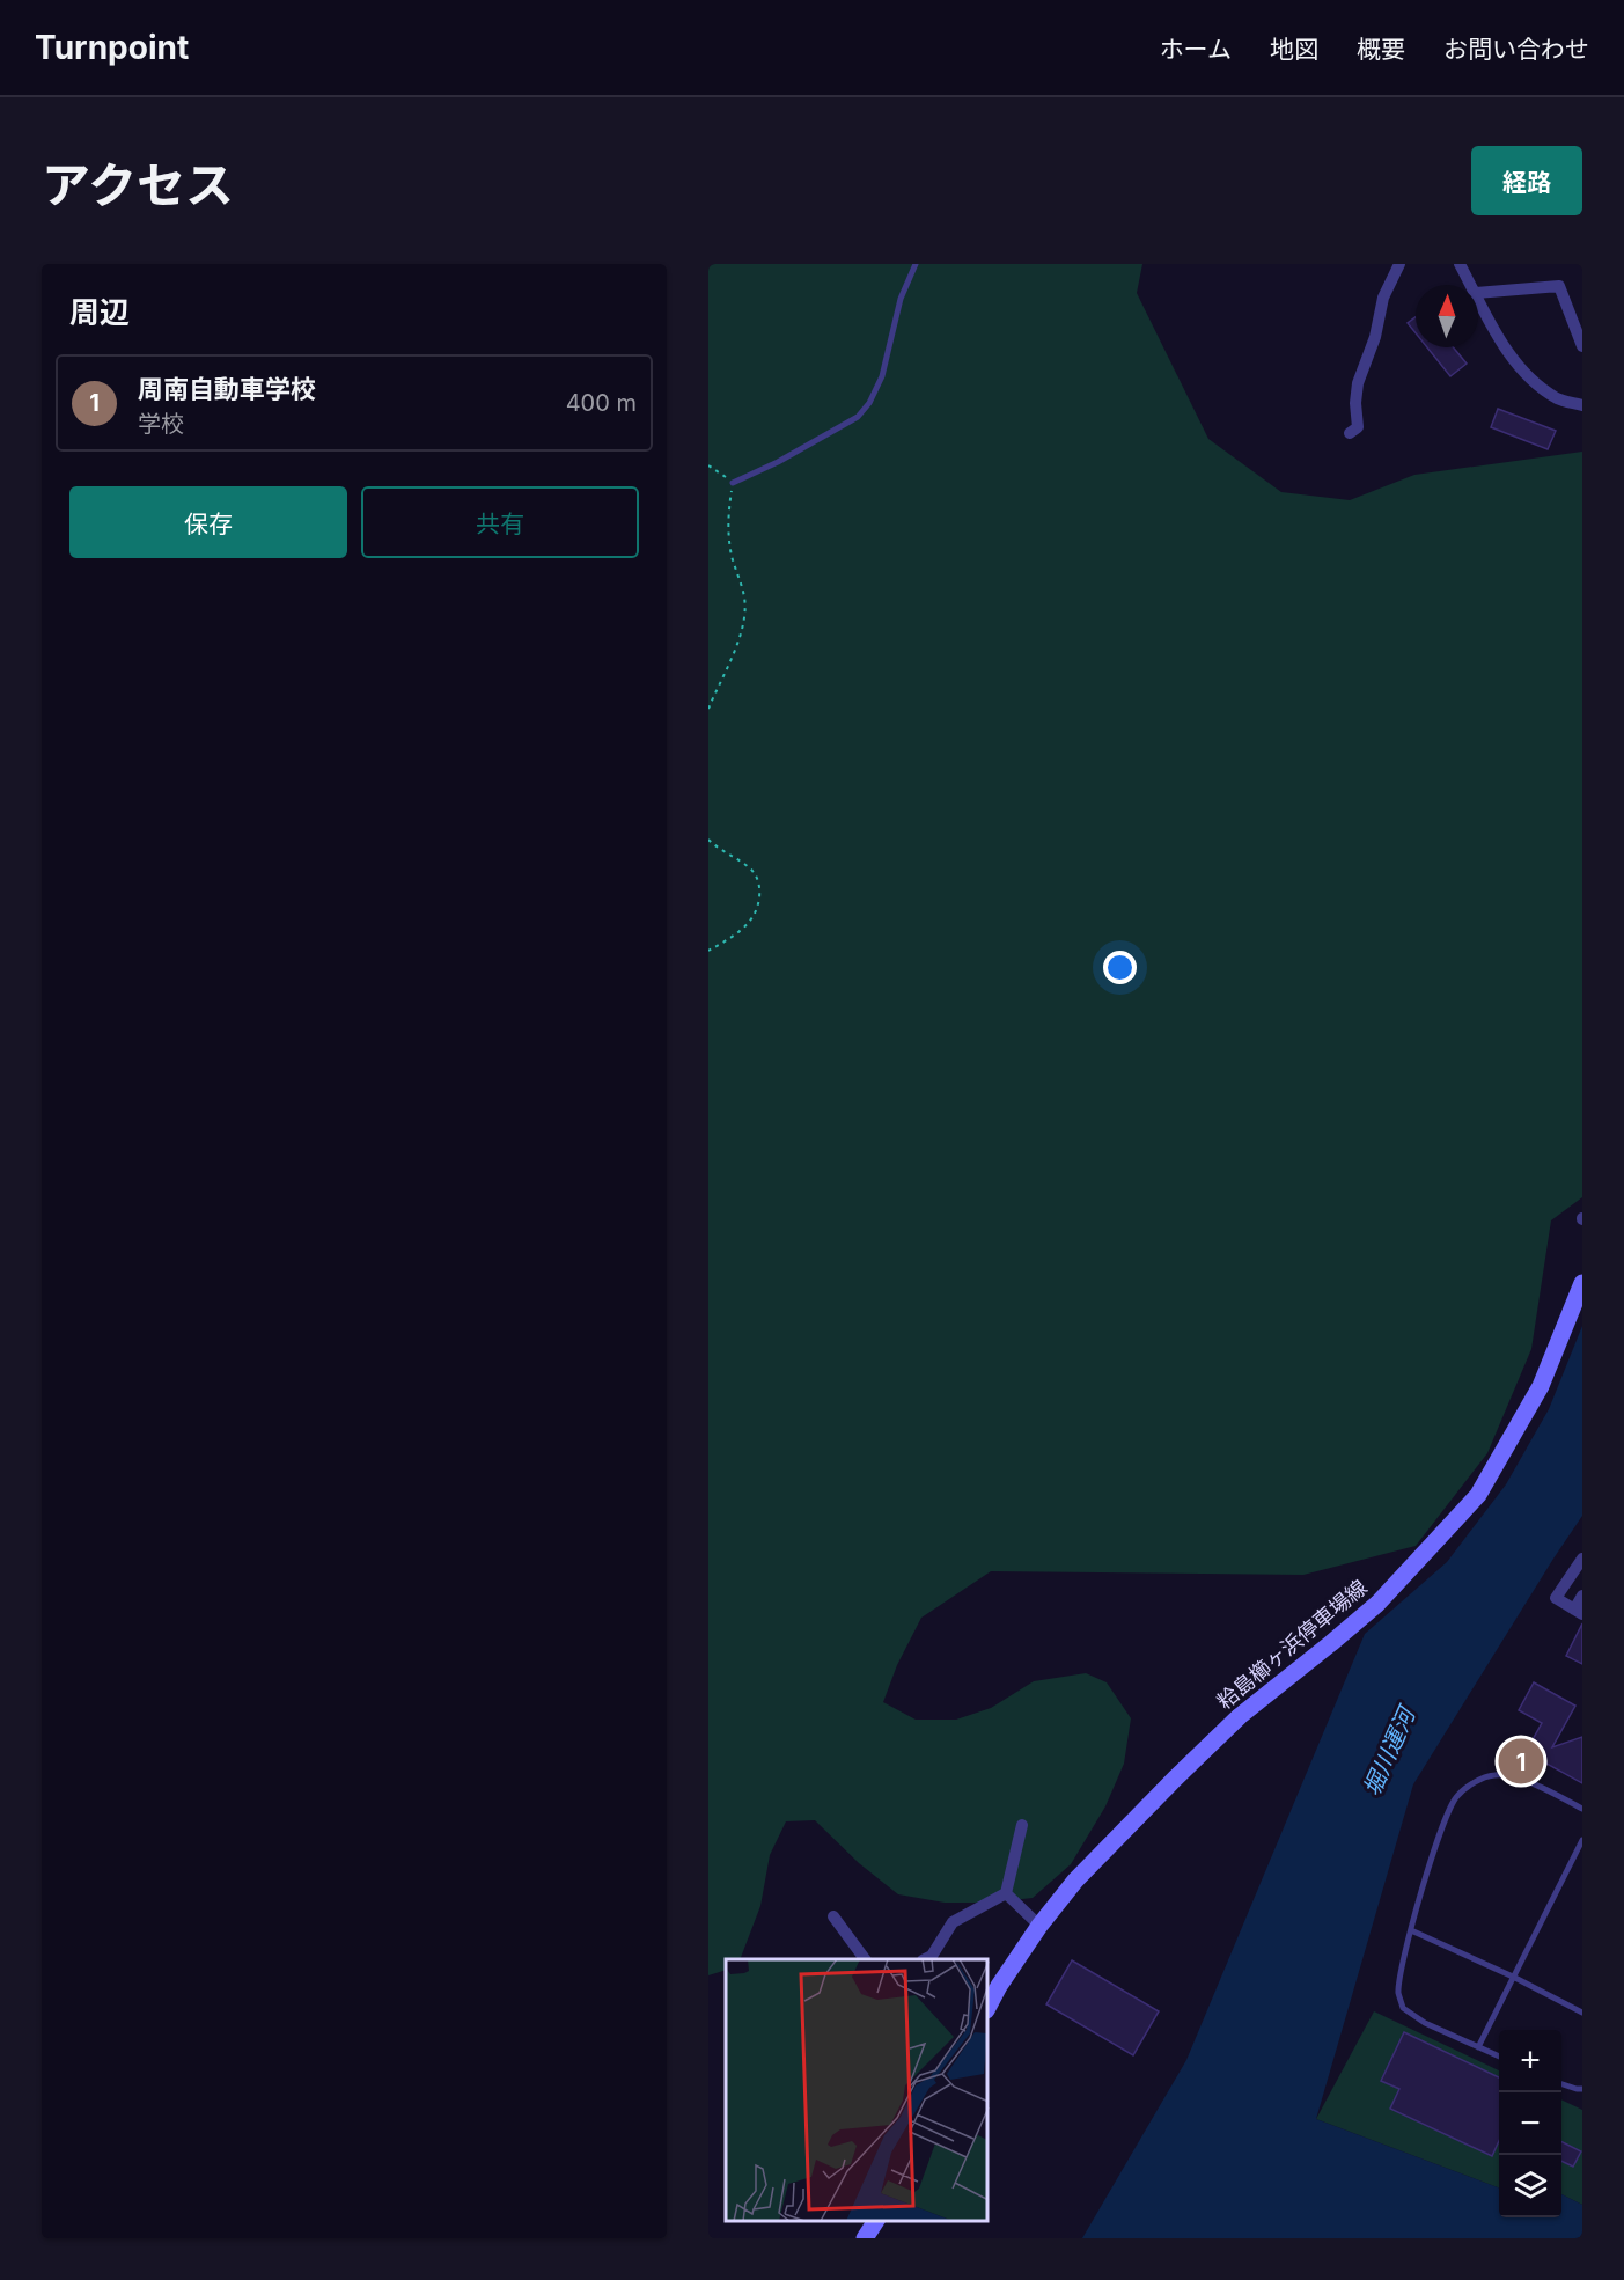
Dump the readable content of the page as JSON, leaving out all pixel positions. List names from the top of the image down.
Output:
{
  "streets": {
    "main road": ["粭島櫛ヶ浜停車場線"]
  },
  "water": ["堀川運河"],
  "north": "top",
  "page": {
    "header": "Turnpoint",
    "nav": [
      "ホーム",
      "地図",
      "概要",
      "お問い合わせ"
    ],
    "title": "アクセス",
    "buttons": [
      "経路",
      ["保存", "共有"]
    ],
    "heading": "周辺",
    "list": [
      {
        "mark": "1",
        "name": "周南自動車学校",
        "note": "学校",
        "value": "400 m"
      }
    ],
    "pins": "1",
    "map_buttons": ["+", "−"]
  }
}
